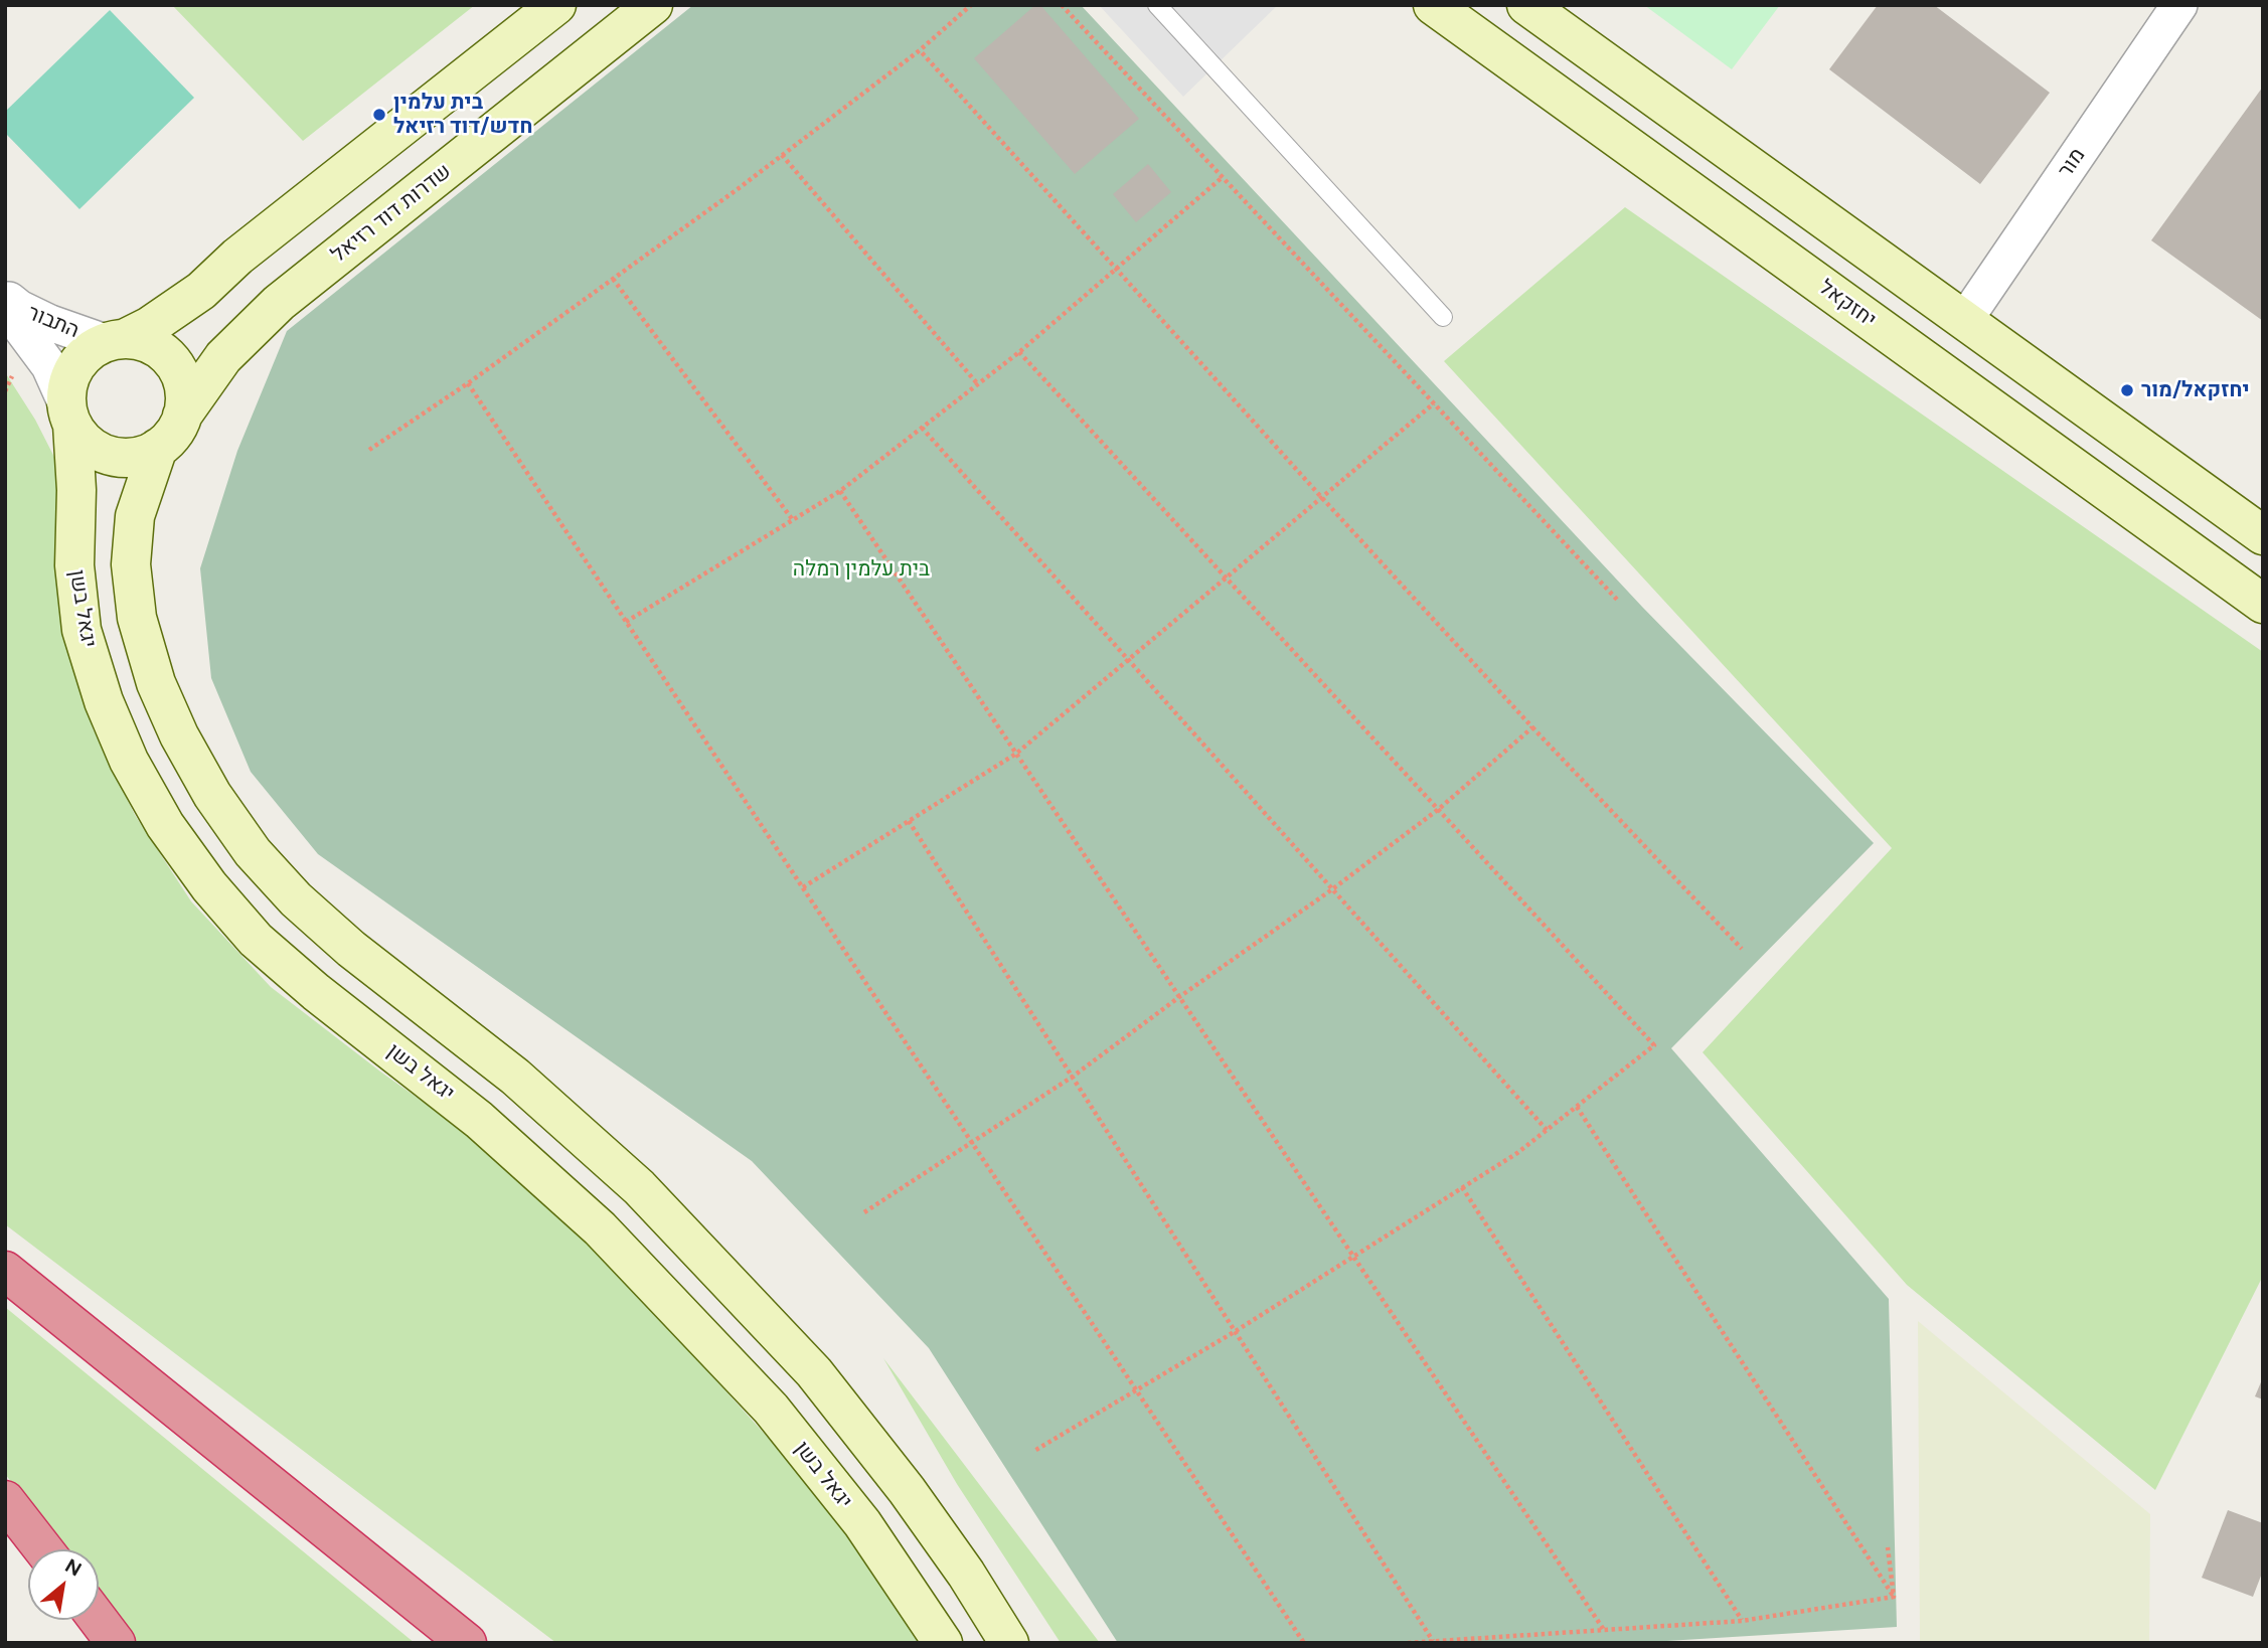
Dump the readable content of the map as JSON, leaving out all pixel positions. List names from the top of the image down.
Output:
{
  "streets": {
    "main road": ["שדרות דוד רזיאל", "יחזקאל", "יגאל בשן"],
    "street": ["מור", "התבור"]
  },
  "crossings": [
    ["שדרות דוד רזיאל", "התבור"],
    ["שדרות דוד רזיאל", "יגאל בשן"],
    ["התבור", "יגאל בשן"]
  ],
  "parks": ["בית עלמין רמלה"],
  "places": ["בית עלמין חדש/דוד רזיאל", "יחזקאל/מור"],
  "north": "top right"
}
